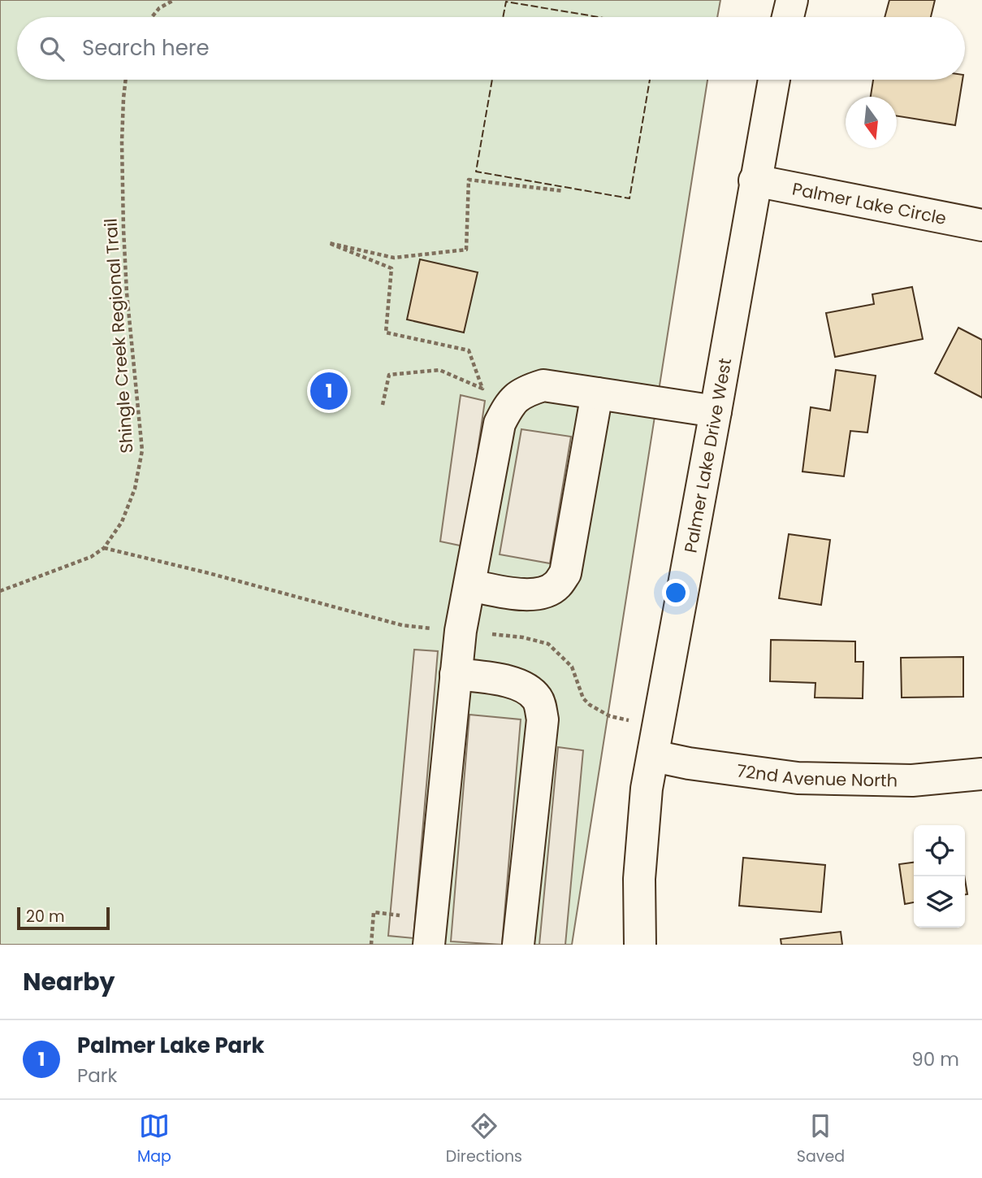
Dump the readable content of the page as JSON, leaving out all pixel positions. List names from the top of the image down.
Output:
{
  "streets": {
    "street": ["Palmer Lake Circle", "Palmer Lake Drive West", "72nd Avenue North"],
    "path": ["Shingle Creek Regional Trail"]
  },
  "crossings": [
    ["Palmer Lake Circle", "Palmer Lake Drive West"],
    ["Palmer Lake Drive West", "72nd Avenue North"]
  ],
  "scale_bar": "20 m",
  "north": "bottom",
  "page": {
    "search": "Search here",
    "pins": "1",
    "scale": "20 m",
    "heading": "Nearby",
    "list": [
      {
        "mark": "1",
        "name": "Palmer Lake Park",
        "note": "Park",
        "value": "90 m"
      }
    ],
    "nav": ["Map", "Directions", "Saved"]
  }
}
